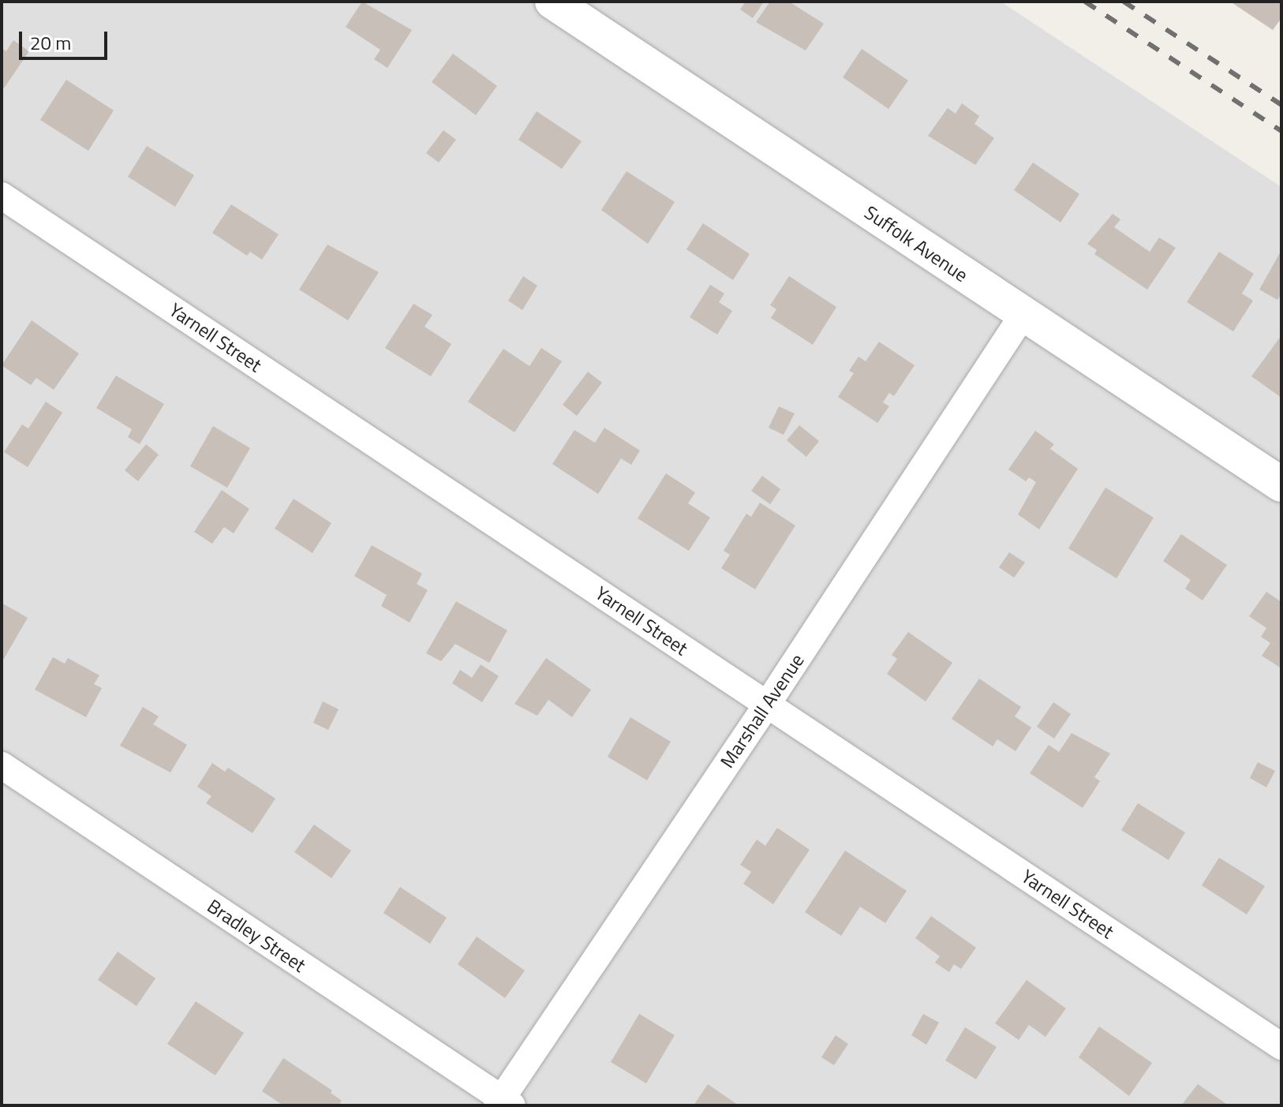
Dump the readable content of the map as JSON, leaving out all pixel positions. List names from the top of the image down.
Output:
{
  "streets": {
    "street": [
      "Suffolk Avenue",
      "Yarnell Street",
      "Marshall Avenue",
      "Bradley Street"
    ]
  },
  "crossings": [
    ["Suffolk Avenue", "Marshall Avenue"],
    ["Yarnell Street", "Marshall Avenue"],
    ["Marshall Avenue", "Bradley Street"]
  ],
  "scale_bar": "20 m"
}
